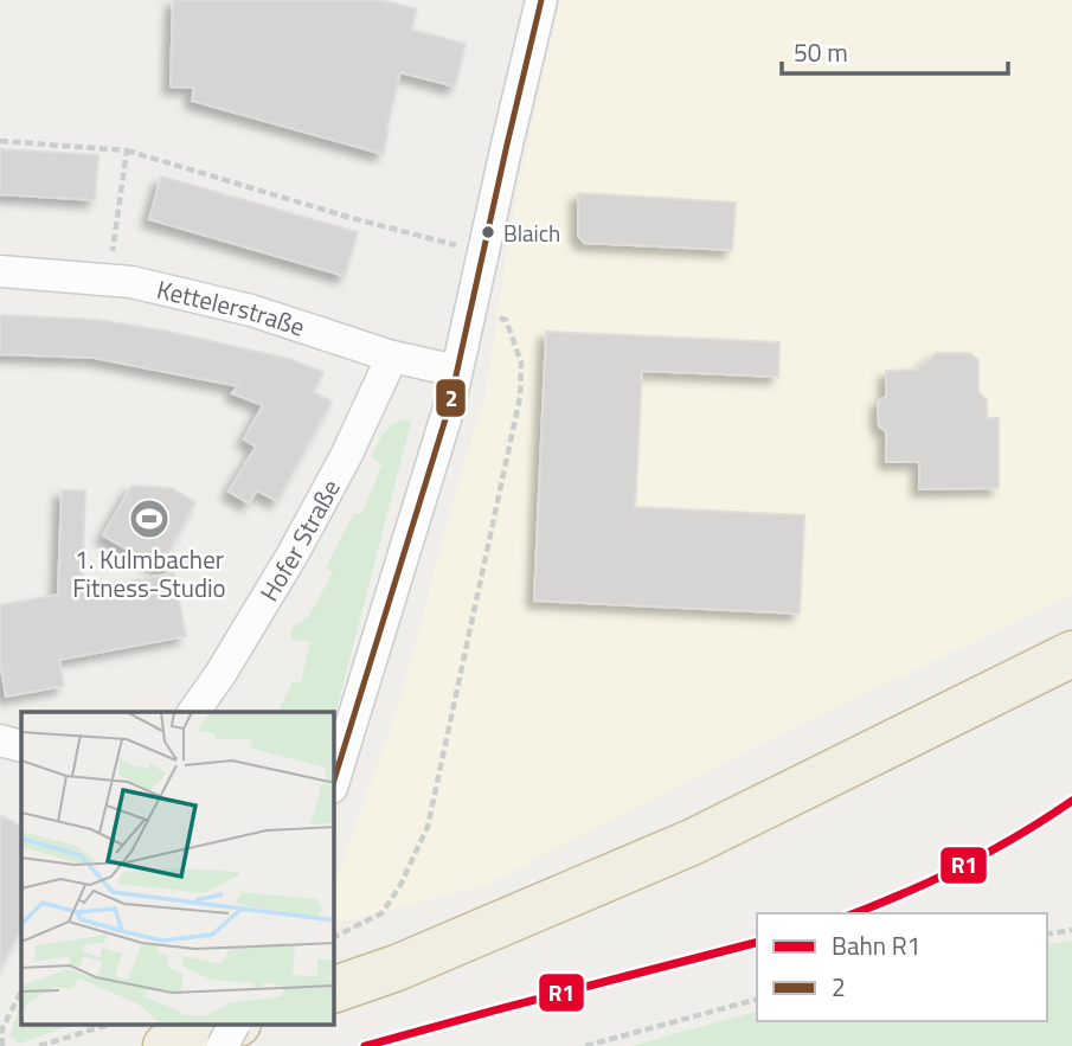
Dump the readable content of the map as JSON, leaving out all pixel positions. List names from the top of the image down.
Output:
{
  "streets": {
    "street": ["Kettelerstraße", "Hofer Straße"]
  },
  "crossings": [
    ["Kettelerstraße", "Hofer Straße"]
  ],
  "places": {
    "other": ["Blaich"],
    "sports": ["1. Kulmbacher Fitness-Studio"]
  },
  "lines": ["transit line 2", "rail line R1"],
  "legend": ["Bahn R1", "2"],
  "scale_bar": "50 m"
}
